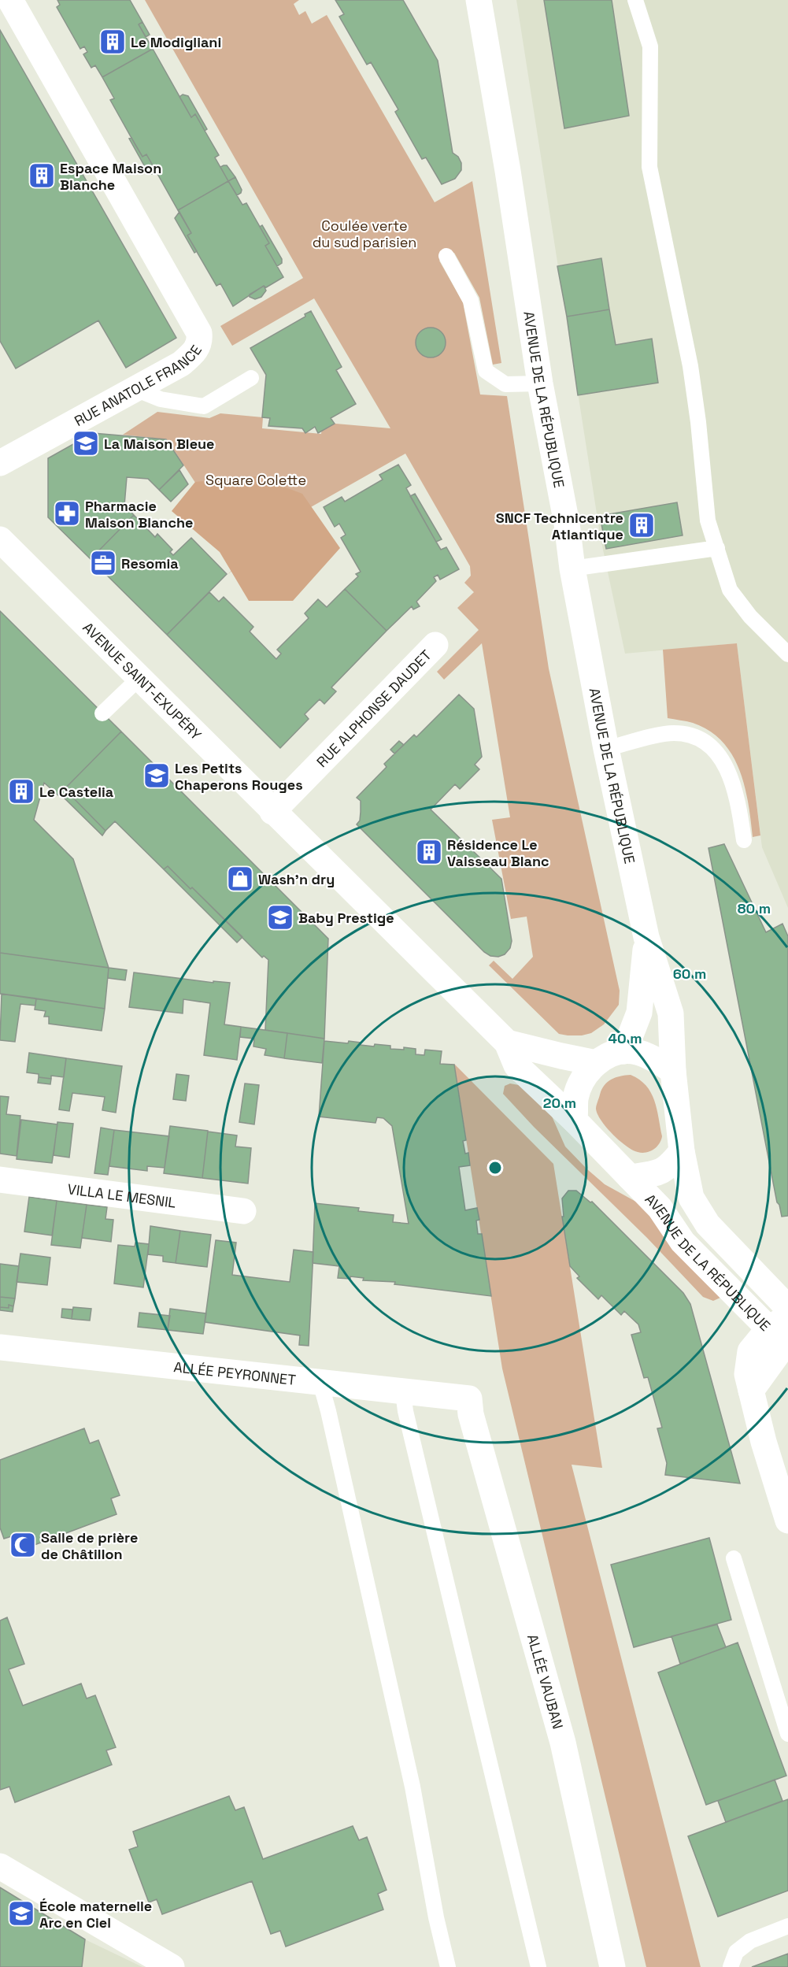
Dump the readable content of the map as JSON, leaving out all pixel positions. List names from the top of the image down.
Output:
{
  "streets": {
    "street": [
      "RUE ANATOLE FRANCE",
      "AVENUE DE LA RÉPUBLIQUE",
      "AVENUE SAINT-EXUPÉRY",
      "RUE ALPHONSE DAUDET",
      "VILLA LE MESNIL",
      "ALLÉE PEYRONNET",
      "ALLÉE VAUBAN"
    ]
  },
  "crossings": [
    ["AVENUE DE LA RÉPUBLIQUE", "AVENUE SAINT-EXUPÉRY"],
    ["AVENUE SAINT-EXUPÉRY", "RUE ALPHONSE DAUDET"],
    ["ALLÉE PEYRONNET", "ALLÉE VAUBAN"]
  ],
  "parks": ["Coulée verte du sud parisien", "Square Colette"],
  "places": {
    "building": [
      "Le Modigliani",
      "Espace Maison Blanche",
      "SNCF Technicentre Atlantique",
      "Le Castelia",
      "Résidence Le Vaisseau Blanc"
    ],
    "school or university": [
      "La Maison Bleue",
      "Les Petits Chaperons Rouges",
      "Baby Prestige",
      "École maternelle Arc en Ciel"
    ],
    "pharmacy": ["Pharmacie Maison Blanche"],
    "office": ["Resomia"],
    "shop": ["Wash'n dry"],
    "mosque": ["Salle de prière de Châtillon"]
  },
  "rings": [
    "80 m",
    "60 m",
    "40 m",
    "20 m"
  ]
}
